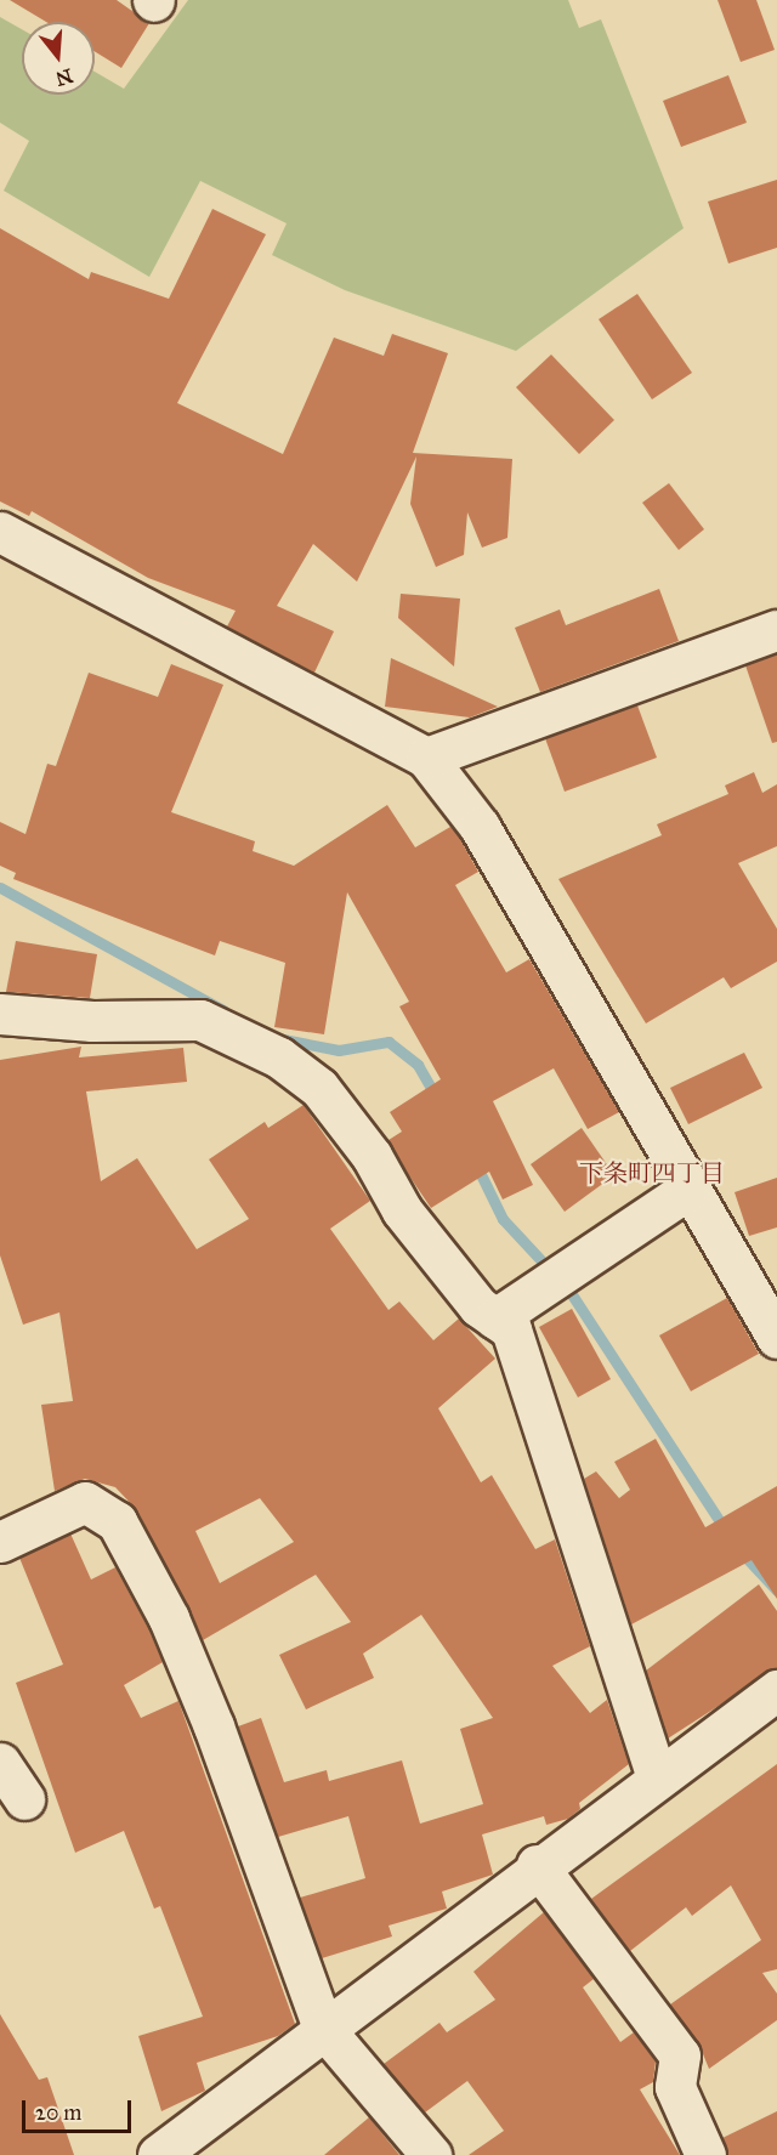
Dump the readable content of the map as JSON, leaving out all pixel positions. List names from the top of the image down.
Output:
{
  "districts": ["下条町四丁目"],
  "scale_bar": "20 m",
  "north": "bottom"
}
